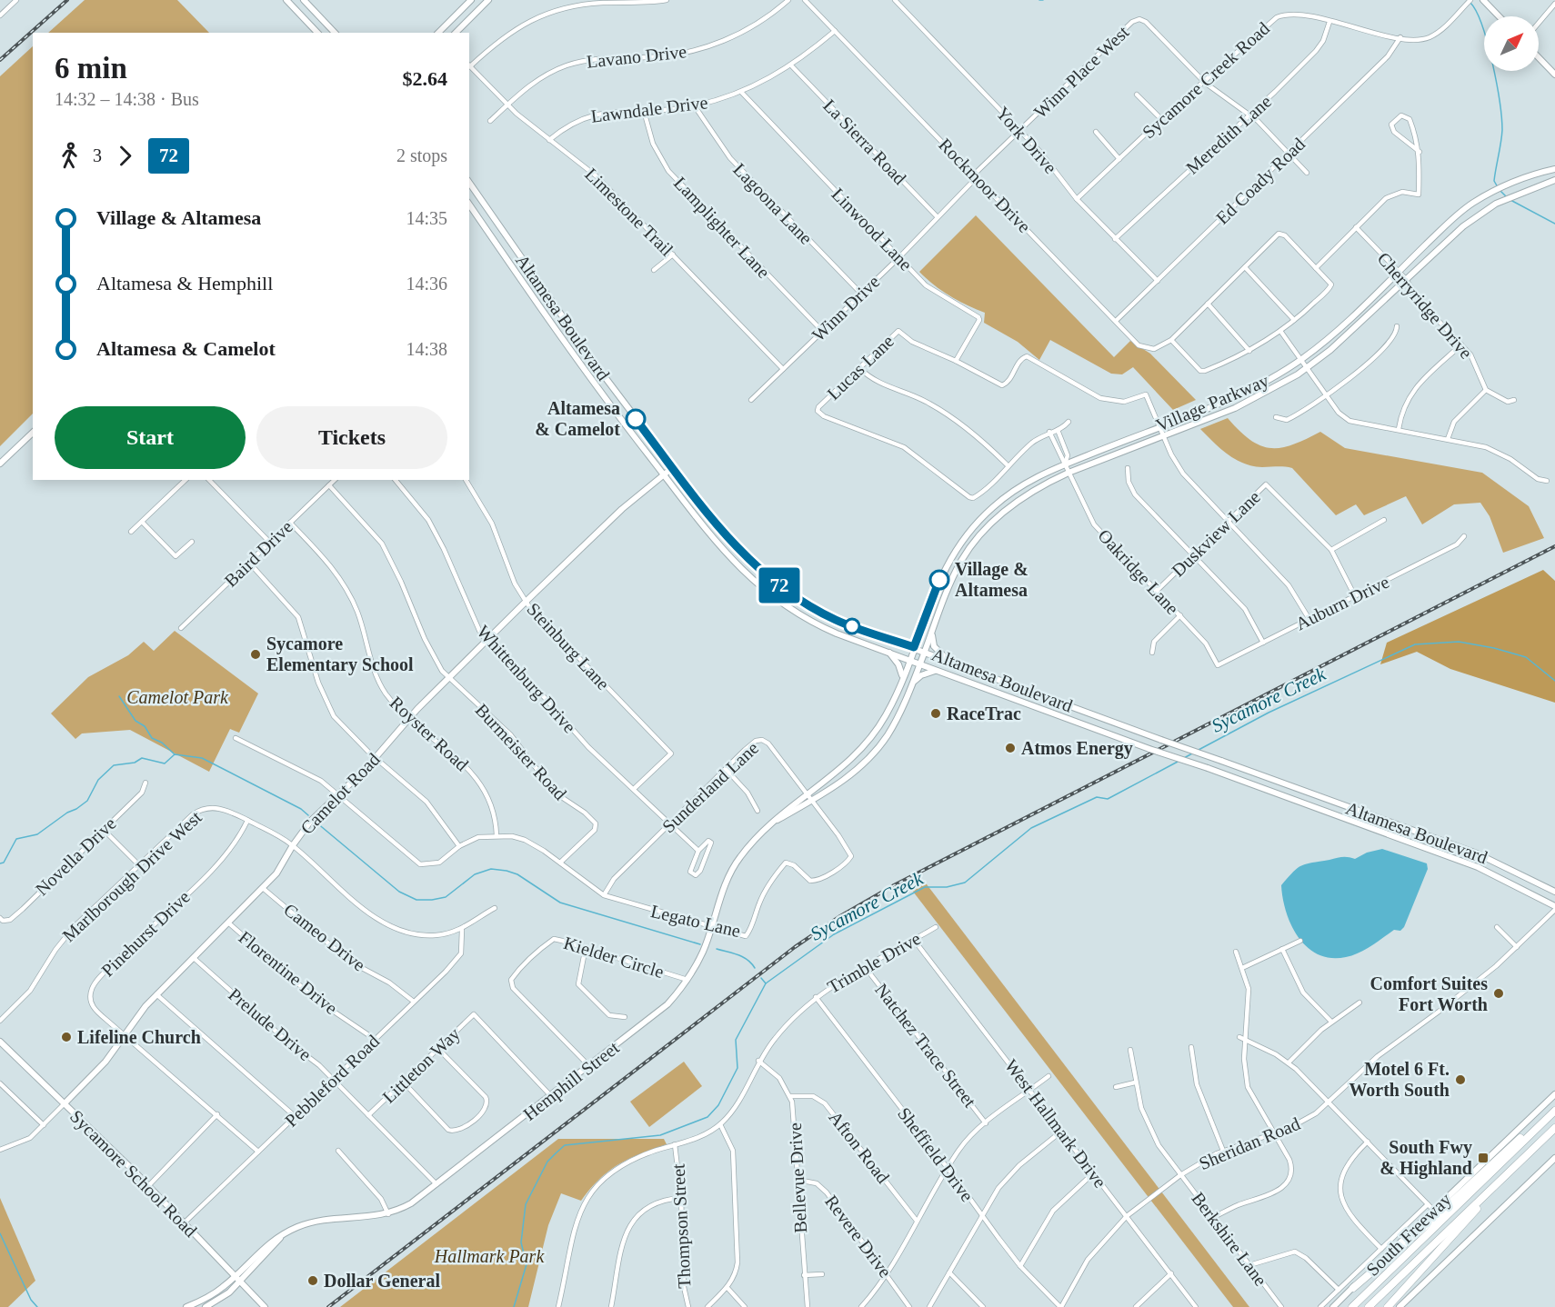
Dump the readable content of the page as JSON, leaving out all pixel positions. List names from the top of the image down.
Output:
{
  "streets": {
    "highway": ["South Freeway"],
    "main road": [
      "Altamesa Boulevard",
      "Village Parkway",
      "Camelot Road",
      "Hemphill Street",
      "Sycamore School Road"
    ],
    "street": [
      "Lavano Drive",
      "Winn Place West",
      "Sycamore Creek Road",
      "Lawndale Drive",
      "Meredith Lane",
      "York Drive",
      "La Sierra Road",
      "Ed Coady Road",
      "Rockmoor Drive",
      "Lagoona Lane",
      "Limestone Trail",
      "Lamplighter Lane",
      "Linwood Lane",
      "Cherryridge Drive",
      "Winn Drive",
      "Lucas Lane",
      "Duskview Lane",
      "Baird Drive",
      "Oakridge Lane",
      "Auburn Drive",
      "Steinburg Lane",
      "Whittenburg Drive",
      "Royster Road",
      "Burmeister Road",
      "Sunderland Lane",
      "Novella Drive",
      "Marlborough Drive West",
      "Legato Lane",
      "Pinehurst Drive",
      "Cameo Drive",
      "Kielder Circle",
      "Trimble Drive",
      "Florentine Drive",
      "Prelude Drive",
      "Natchez Trace Street",
      "Littleton Way",
      "Pebbleford Road",
      "West Hallmark Drive",
      "Sheridan Road",
      "Afton Road",
      "Sheffield Drive",
      "Bellevue Drive",
      "Thompson Street",
      "Revere Drive",
      "Berkshire Lane"
    ]
  },
  "crossings": [
    ["Lavano Drive", "Limestone Trail"],
    ["Winn Place West", "Sycamore Creek Road"],
    ["Winn Place West", "York Drive"],
    ["Winn Place West", "Rockmoor Drive"],
    ["Winn Place West", "Winn Drive"],
    ["Sycamore Creek Road", "Meredith Lane"],
    ["Sycamore Creek Road", "York Drive"],
    ["Sycamore Creek Road", "Ed Coady Road"],
    ["Lawndale Drive", "La Sierra Road"],
    ["Lawndale Drive", "Rockmoor Drive"],
    ["Lawndale Drive", "Lagoona Lane"],
    ["Lawndale Drive", "Limestone Trail"],
    ["Lawndale Drive", "Lamplighter Lane"],
    ["Lawndale Drive", "Linwood Lane"],
    ["Meredith Lane", "York Drive"],
    ["York Drive", "Ed Coady Road"],
    ["La Sierra Road", "Winn Drive"],
    ["Ed Coady Road", "Rockmoor Drive"],
    ["Rockmoor Drive", "Winn Drive"],
    ["Lagoona Lane", "Winn Drive"],
    ["Limestone Trail", "Winn Drive"],
    ["Lamplighter Lane", "Winn Drive"],
    ["Linwood Lane", "Winn Drive"],
    ["Linwood Lane", "Lucas Lane"],
    ["Cherryridge Drive", "Village Parkway"],
    ["Altamesa Boulevard", "Village Parkway"],
    ["Altamesa Boulevard", "Camelot Road"],
    ["Altamesa Boulevard", "Hemphill Street"],
    ["Altamesa Boulevard", "Sheridan Road"],
    ["Lucas Lane", "Village Parkway"],
    ["Village Parkway", "Oakridge Lane"],
    ["Village Parkway", "Hemphill Street"],
    ["Duskview Lane", "Oakridge Lane"],
    ["Duskview Lane", "Auburn Drive"],
    ["Baird Drive", "Royster Road"],
    ["Baird Drive", "Burmeister Road"],
    ["Oakridge Lane", "Auburn Drive"],
    ["Steinburg Lane", "Whittenburg Drive"],
    ["Steinburg Lane", "Camelot Road"],
    ["Whittenburg Drive", "Sunderland Lane"],
    ["Whittenburg Drive", "Camelot Road"],
    ["Royster Road", "Camelot Road"],
    ["Royster Road", "Legato Lane"],
    ["Burmeister Road", "Camelot Road"],
    ["Burmeister Road", "Legato Lane"],
    ["Sunderland Lane", "Legato Lane"],
    ["Sunderland Lane", "Hemphill Street"],
    ["Camelot Road", "Marlborough Drive West"],
    ["Camelot Road", "Legato Lane"],
    ["Camelot Road", "Pinehurst Drive"],
    ["Camelot Road", "Cameo Drive"],
    ["Camelot Road", "Florentine Drive"],
    ["Camelot Road", "Prelude Drive"],
    ["Camelot Road", "Sycamore School Road"],
    ["Marlborough Drive West", "Pinehurst Drive"],
    ["Marlborough Drive West", "Pebbleford Road"],
    ["Legato Lane", "Hemphill Street"],
    ["Pinehurst Drive", "Pebbleford Road"],
    ["Cameo Drive", "Pebbleford Road"],
    ["Kielder Circle", "Hemphill Street"],
    ["Trimble Drive", "Natchez Trace Street"],
    ["Trimble Drive", "West Hallmark Drive"],
    ["Trimble Drive", "Sheffield Drive"],
    ["Trimble Drive", "Bellevue Drive"],
    ["Trimble Drive", "Thompson Street"],
    ["Florentine Drive", "Pebbleford Road"],
    ["Prelude Drive", "Littleton Way"],
    ["Prelude Drive", "Pebbleford Road"],
    ["Prelude Drive", "Hemphill Street"],
    ["Littleton Way", "Hemphill Street"],
    ["Pebbleford Road", "Sycamore School Road"],
    ["Hemphill Street", "Sycamore School Road"],
    ["West Hallmark Drive", "Sheridan Road"],
    ["Sheridan Road", "Sheffield Drive"],
    ["Sheridan Road", "Berkshire Lane"],
    ["Afton Road", "Bellevue Drive"],
    ["Bellevue Drive", "Revere Drive"]
  ],
  "water": ["Sycamore Creek"],
  "parks": ["Camelot Park", "Hallmark Park"],
  "places": {
    "other": [
      "Altamesa & Camelot",
      "Village & Altamesa",
      "Sycamore Elementary School",
      "RaceTrac",
      "Atmos Energy",
      "Comfort Suites Fort Worth",
      "Lifeline Church",
      "Motel 6 Ft. Worth South",
      "Dollar General"
    ],
    "transit": ["South Fwy & Highland"]
  },
  "lines": ["bus line 72"],
  "north": "top right",
  "page": {
    "on_map": "72",
    "heading": ["6 min", "14:32 – 14:38 · Bus", "$2.64"],
    "legs": ["3", "72", "2 stops"],
    "list": [
      {
        "name": "Village & Altamesa",
        "value": "14:35"
      },
      {
        "name": "Altamesa & Hemphill",
        "value": "14:36"
      },
      {
        "name": "Altamesa & Camelot",
        "value": "14:38"
      }
    ],
    "buttons": ["Start", "Tickets"]
  }
}
